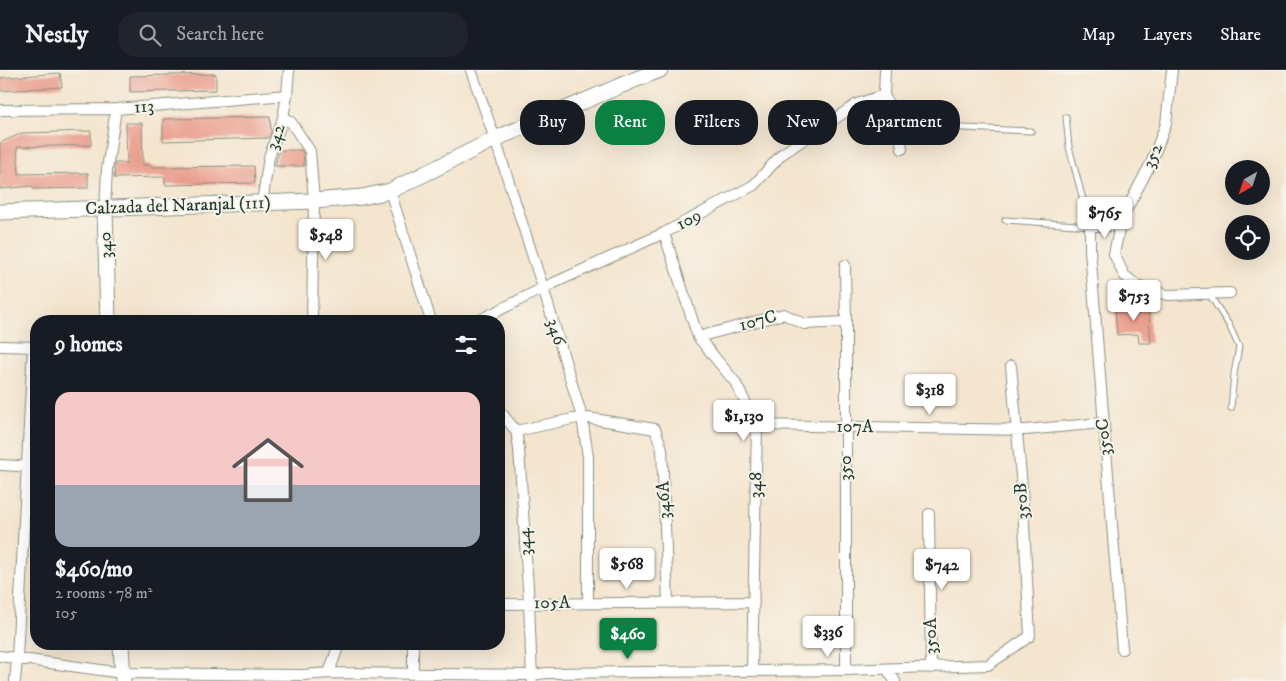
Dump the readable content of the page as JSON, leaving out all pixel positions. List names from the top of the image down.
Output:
{
  "streets": {
    "main road": ["Calzada del Naranjal (111)", "340"],
    "street": [
      "113",
      "342",
      "352",
      "109",
      "107C",
      "346",
      "107A",
      "350C",
      "350",
      "348",
      "346A",
      "350B",
      "344",
      "105A",
      "350A"
    ]
  },
  "crossings": [
    ["113", "342"],
    ["113", "340"],
    ["342", "Calzada del Naranjal (111)"],
    ["Calzada del Naranjal (111)", "340"],
    ["Calzada del Naranjal (111)", "346"],
    ["109", "346"],
    ["109", "348"],
    ["107C", "350"],
    ["107C", "348"],
    ["346", "346A"],
    ["346", "105A"],
    ["107A", "350C"],
    ["107A", "350"],
    ["107A", "348"],
    ["107A", "350B"],
    ["348", "105A"],
    ["346A", "105A"],
    ["350B", "350A"],
    ["344", "105A"]
  ],
  "north": "bottom left",
  "page": {
    "header": "Nestly",
    "search": "Search here",
    "nav": ["Map", "Layers", "Share"],
    "chip": [
      "Buy",
      "Rent",
      "Filters",
      "New",
      "Apartment"
    ],
    "price": [
      "$765",
      "$548",
      "$753",
      "$318",
      "$1,130",
      "$568",
      "$742",
      "$336",
      "$460"
    ],
    "heading": "9 homes",
    "list": [
      {
        "name": "$460/mo",
        "note": "2 rooms · 78 m² · 105"
      }
    ]
  }
}
